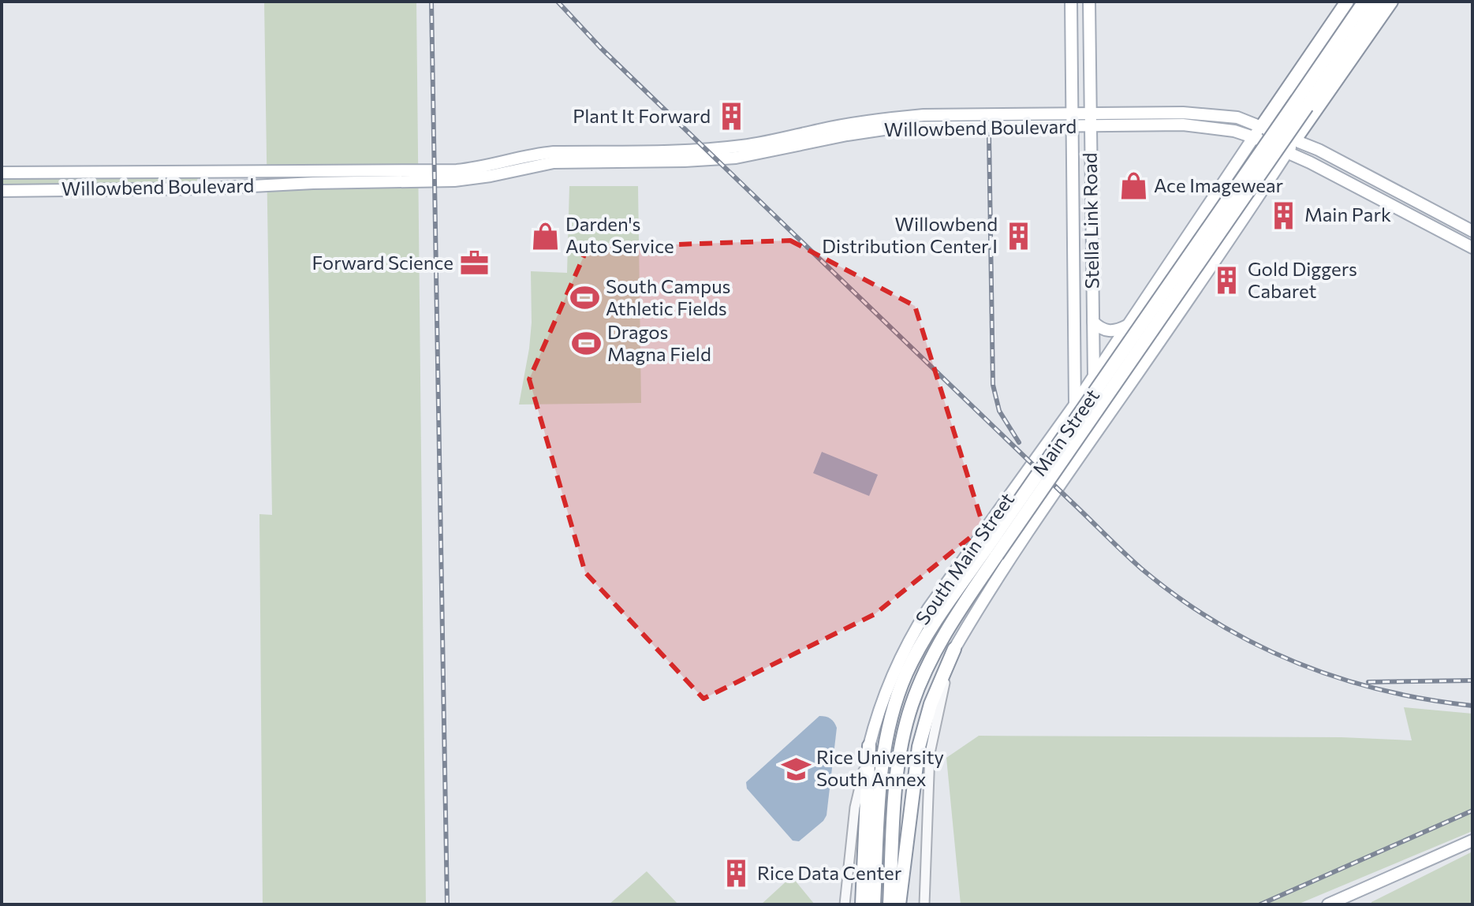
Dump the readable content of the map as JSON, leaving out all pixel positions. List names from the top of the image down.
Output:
{
  "streets": {
    "highway": ["Main Street"],
    "main road": ["Willowbend Boulevard", "Stella Link Road", "South Main Street"]
  },
  "crossings": [
    ["Willowbend Boulevard", "Stella Link Road"],
    ["Willowbend Boulevard", "South Main Street"],
    ["Stella Link Road", "South Main Street"]
  ],
  "places": {
    "building": [
      "Plant It Forward",
      "Main Park",
      "Willowbend Distribution Center I",
      "Gold Diggers Cabaret",
      "Rice Data Center"
    ],
    "shop": ["Ace Imagewear", "Darden's Auto Service"],
    "office": ["Forward Science"],
    "sports": ["South Campus Athletic Fields", "Dragos Magna Field"],
    "school or university": ["Rice University South Annex"]
  }
}
